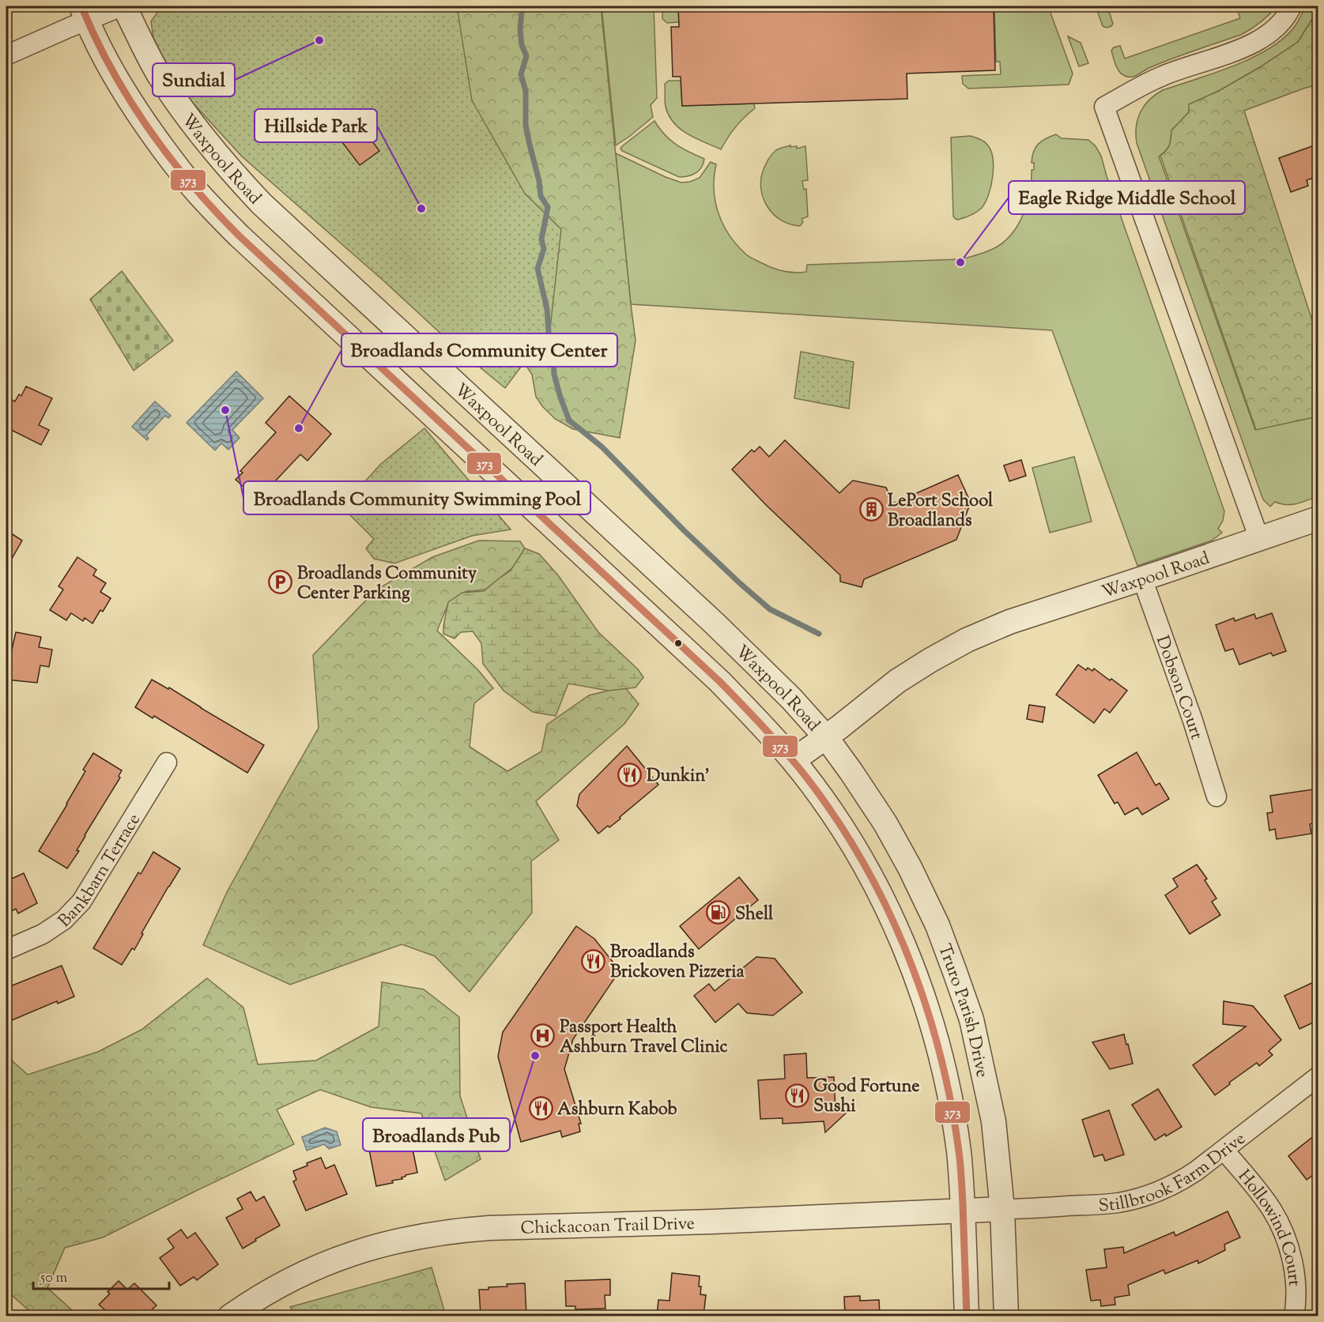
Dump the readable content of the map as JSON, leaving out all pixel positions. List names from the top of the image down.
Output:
{
  "streets": {
    "street": [
      "Waxpool Road",
      "Dobson Court",
      "Bankbarn Terrace",
      "Truro Parish Drive",
      "Stillbrook Farm Drive",
      "Chickacoan Trail Drive",
      "Hollowind Court"
    ]
  },
  "crossings": [
    ["Waxpool Road", "Dobson Court"],
    ["Waxpool Road", "Truro Parish Drive"],
    ["Truro Parish Drive", "Stillbrook Farm Drive"],
    ["Truro Parish Drive", "Chickacoan Trail Drive"],
    ["Stillbrook Farm Drive", "Chickacoan Trail Drive"],
    ["Stillbrook Farm Drive", "Hollowind Court"]
  ],
  "places": {
    "other": [
      "Sundial",
      "Hillside Park",
      "Eagle Ridge Middle School",
      "Broadlands Community Swimming Pool",
      "Broadlands Community Center",
      "Broadlands Pub"
    ],
    "building": ["LePort School Broadlands"],
    "parking": ["Broadlands Community Center Parking"],
    "restaurant": [
      "Dunkin'",
      "Broadlands Brickoven Pizzeria",
      "Good Fortune Sushi",
      "Ashburn Kabob"
    ],
    "fuel station": ["Shell"],
    "hospital": ["Passport Health Ashburn Travel Clinic"]
  },
  "lines": ["transit line 373"],
  "scale_bar": "50 m"
}
